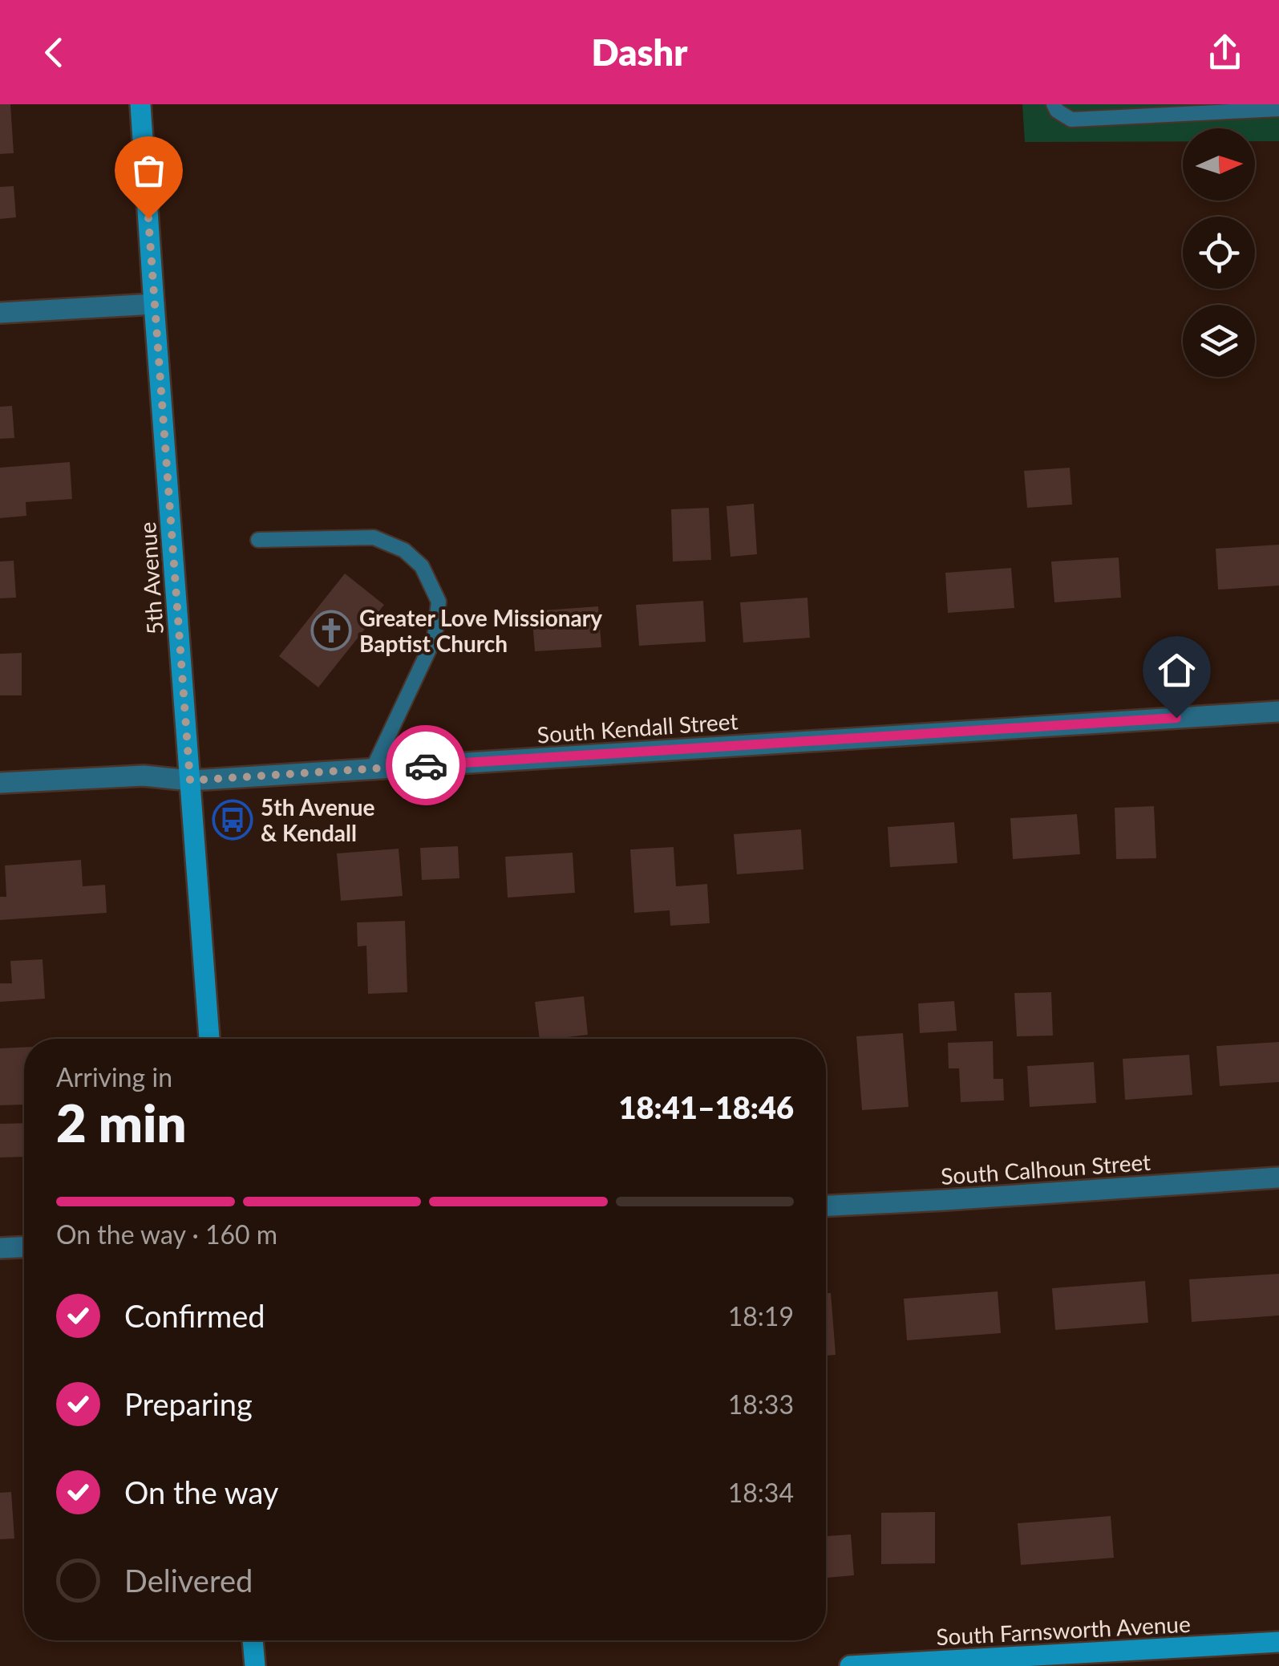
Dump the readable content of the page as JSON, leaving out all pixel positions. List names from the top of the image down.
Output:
{
  "streets": {
    "street": [
      "5th Avenue",
      "South Kendall Street",
      "South Calhoun Street",
      "South Farnsworth Avenue"
    ]
  },
  "crossings": [
    ["5th Avenue", "South Kendall Street"]
  ],
  "places": {
    "church": ["Greater Love Missionary Baptist Church"],
    "bus stop": ["5th Avenue & Kendall"]
  },
  "north": "right",
  "page": {
    "header": "Dashr",
    "heading": ["2 min", "Arriving in", "18:41–18:46"],
    "bar": "On the way · 160 m",
    "list": [
      ["Confirmed", "18:19"],
      ["Preparing", "18:33"],
      ["On the way", "18:34"],
      "Delivered"
    ]
  }
}
